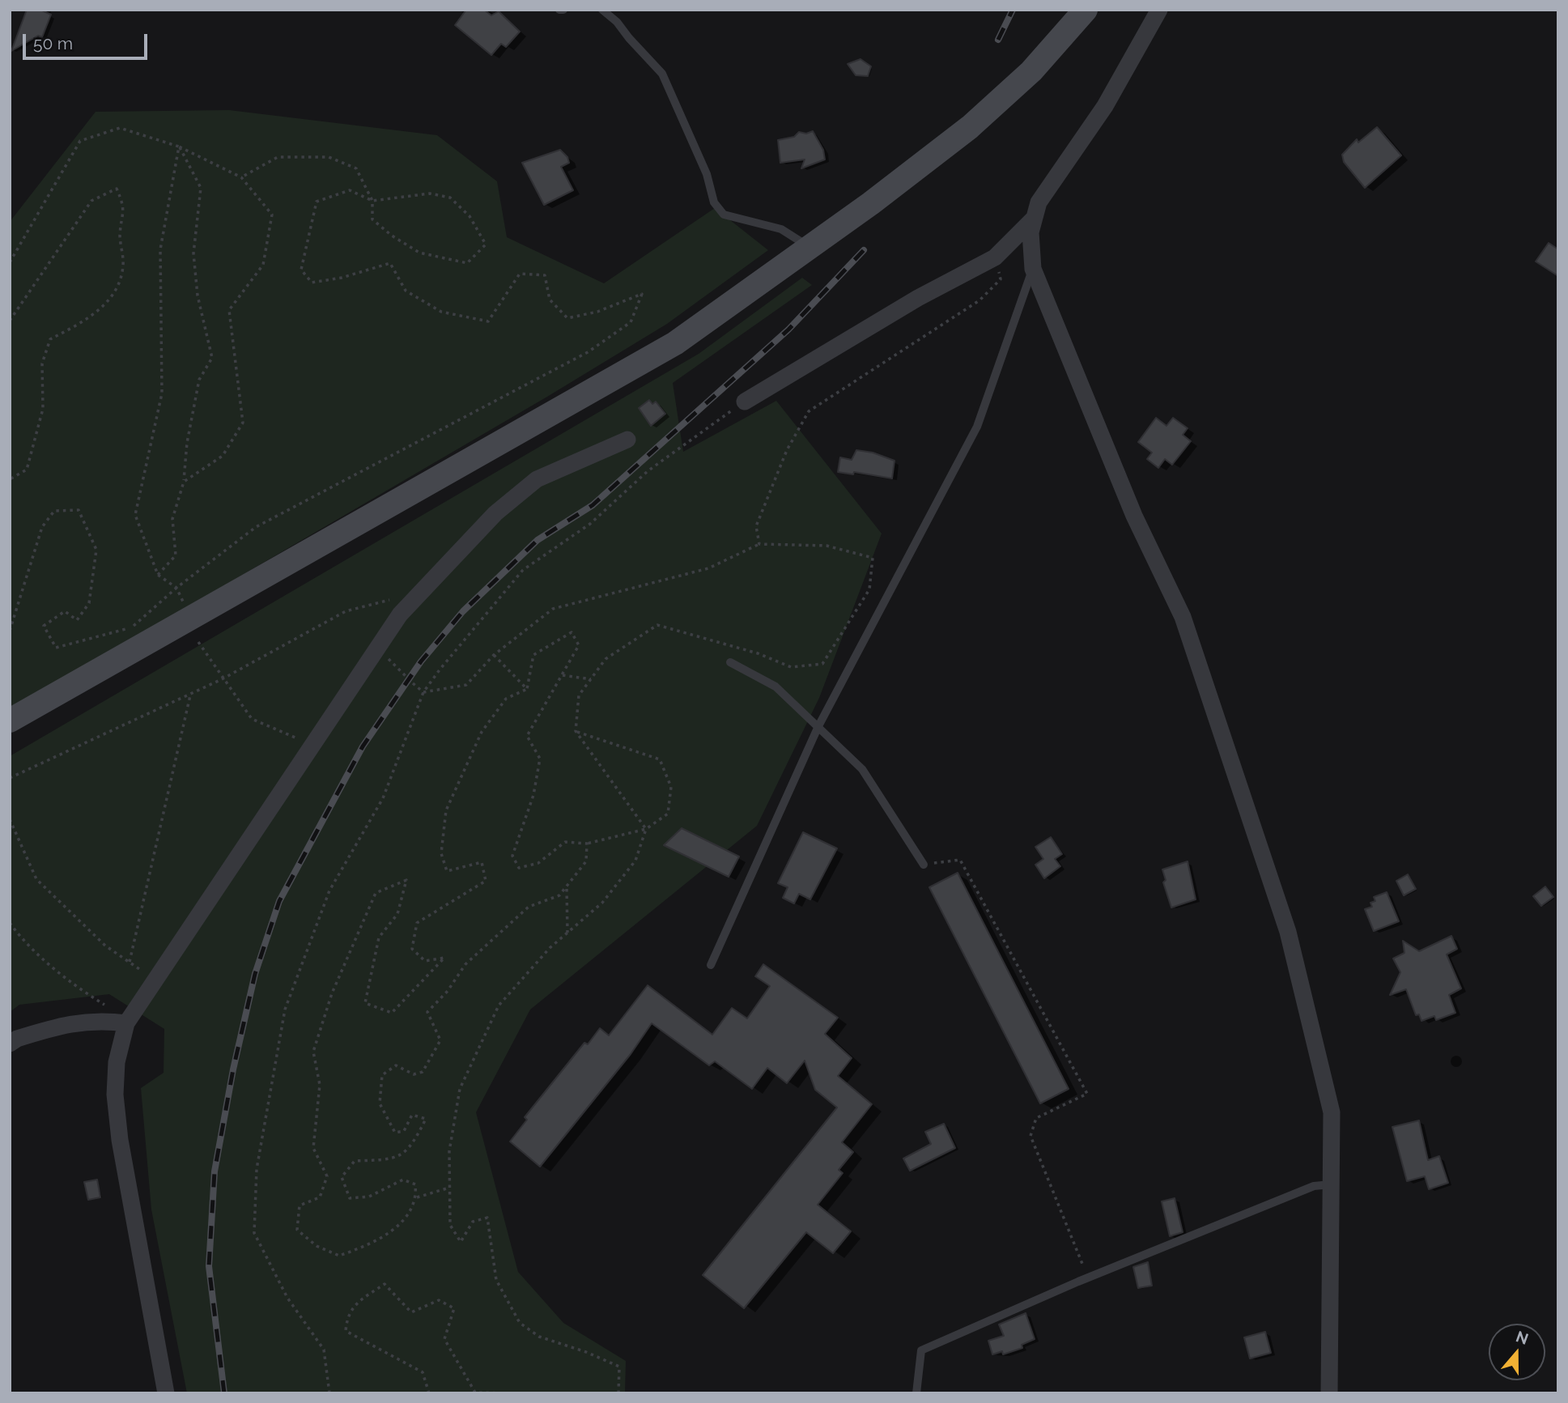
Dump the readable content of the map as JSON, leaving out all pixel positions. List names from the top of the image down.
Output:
{
  "scale_bar": "50 m",
  "north": "top"
}
